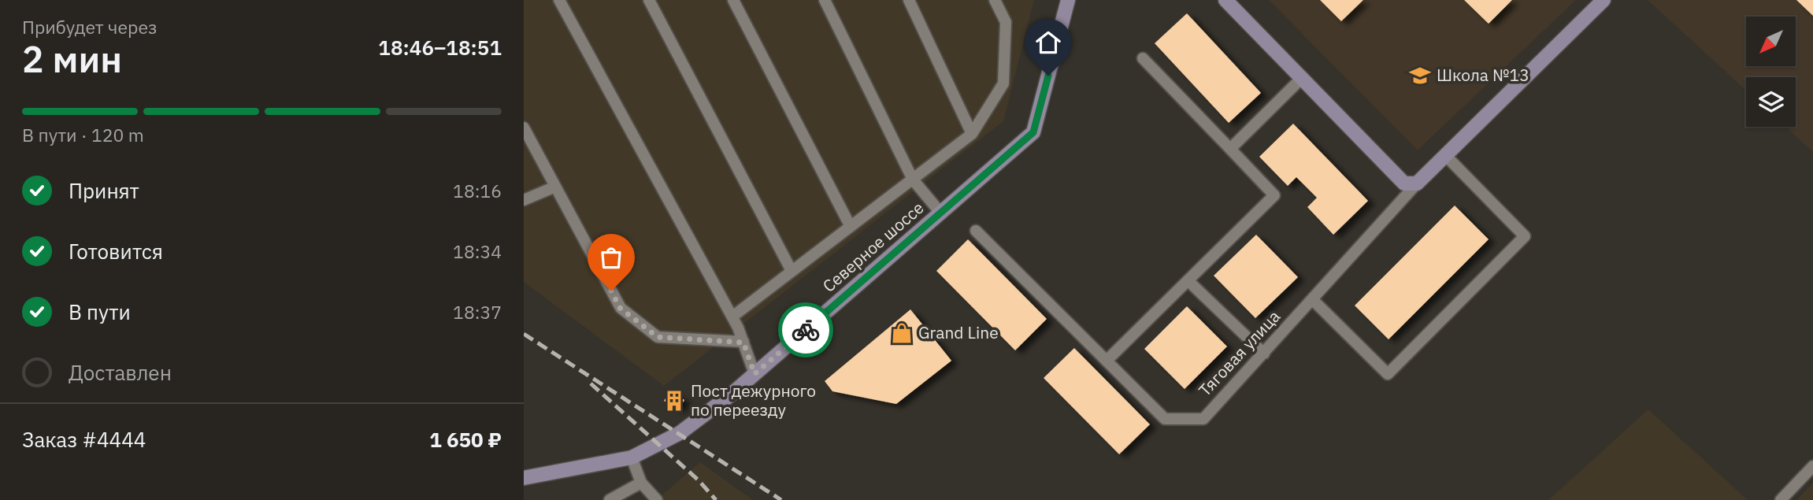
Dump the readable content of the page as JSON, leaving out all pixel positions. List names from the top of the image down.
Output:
{
  "streets": {
    "main road": ["Северное шоссе", "Тяговая улица"]
  },
  "places": {
    "school or university": ["Школа №13"],
    "shop": ["Grand Line"],
    "building": ["Пост дежурного по переезду"]
  },
  "north": "bottom left",
  "page": {
    "heading": ["2 мин", "Прибудет через", "18:46–18:51"],
    "panel": ["Заказ #4444", "1 650 ₽"],
    "bar": "В пути · 120 m",
    "list": [
      ["Принят", "18:16"],
      ["Готовится", "18:34"],
      ["В пути", "18:37"],
      "Доставлен"
    ]
  }
}
